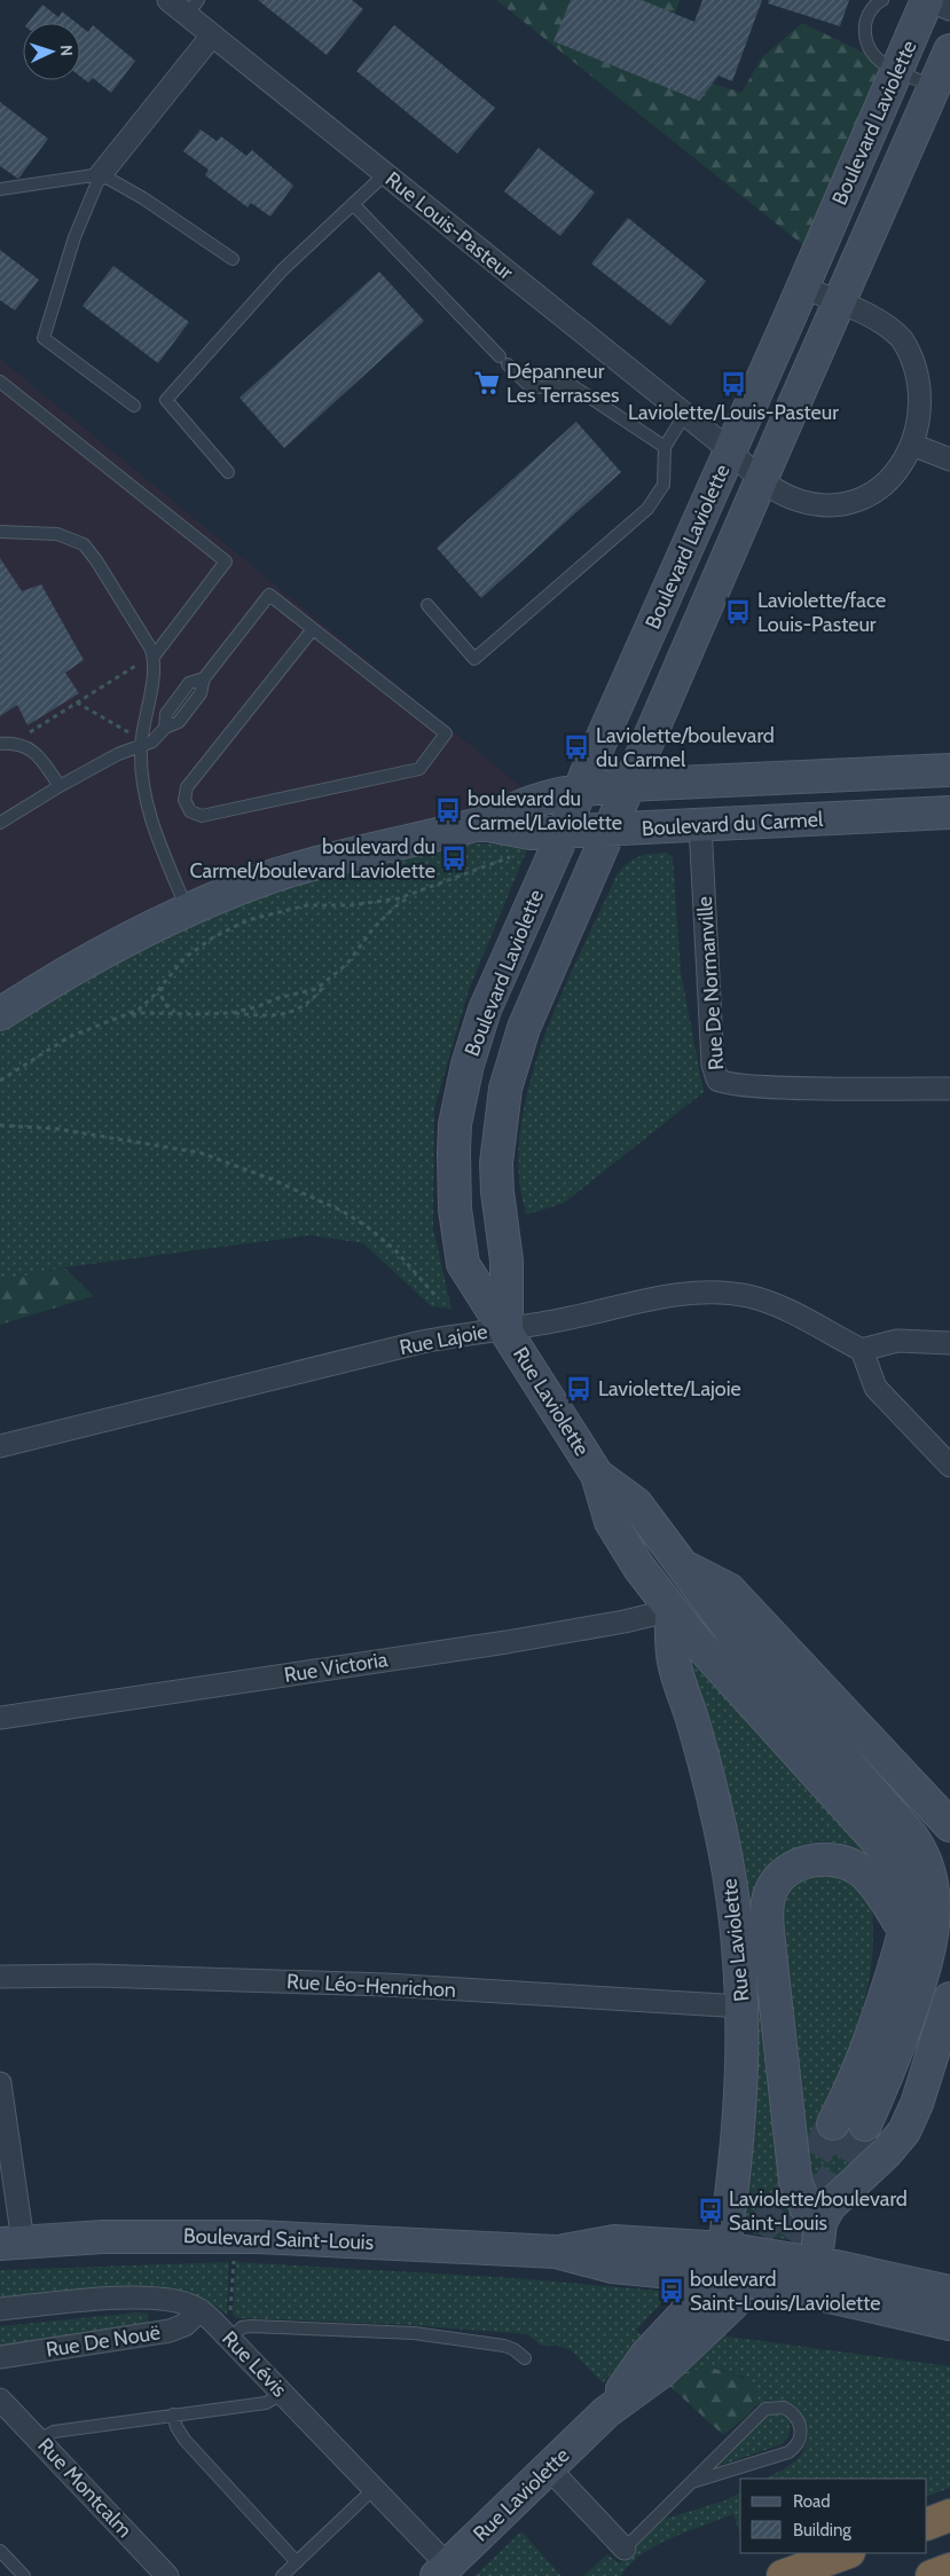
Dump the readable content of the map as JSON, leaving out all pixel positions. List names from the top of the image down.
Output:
{
  "streets": {
    "main road": [
      "Boulevard Laviolette",
      "Boulevard du Carmel",
      "Rue Laviolette",
      "Boulevard Saint-Louis"
    ],
    "street": [
      "Rue Louis-Pasteur",
      "Rue De Normanville",
      "Rue Lajoie",
      "Rue Victoria",
      "Rue Léo-Henrichon",
      "Rue De Nouë",
      "Rue Lévis",
      "Rue Montcalm"
    ]
  },
  "crossings": [
    ["Boulevard Laviolette", "Rue Louis-Pasteur"],
    ["Boulevard Laviolette", "Boulevard du Carmel"],
    ["Boulevard Laviolette", "Rue Lajoie"],
    ["Boulevard Laviolette", "Rue Laviolette"],
    ["Boulevard du Carmel", "Rue De Normanville"],
    ["Rue Lajoie", "Rue Laviolette"],
    ["Rue Laviolette", "Rue Victoria"],
    ["Rue Laviolette", "Rue Léo-Henrichon"],
    ["Rue Laviolette", "Boulevard Saint-Louis"],
    ["Rue Laviolette", "Rue Lévis"],
    ["Rue De Nouë", "Rue Lévis"]
  ],
  "places": {
    "supermarket": ["Dépanneur Les Terrasses"],
    "bus stop": [
      "Laviolette/Louis-Pasteur",
      "Laviolette/face Louis-Pasteur",
      "Laviolette/boulevard du Carmel",
      "boulevard du Carmel/Laviolette",
      "boulevard du Carmel/boulevard Laviolette",
      "Laviolette/Lajoie",
      "Laviolette/boulevard Saint-Louis",
      "boulevard Saint-Louis/Laviolette"
    ]
  },
  "legend": ["Road", "Building"],
  "north": "right"
}
